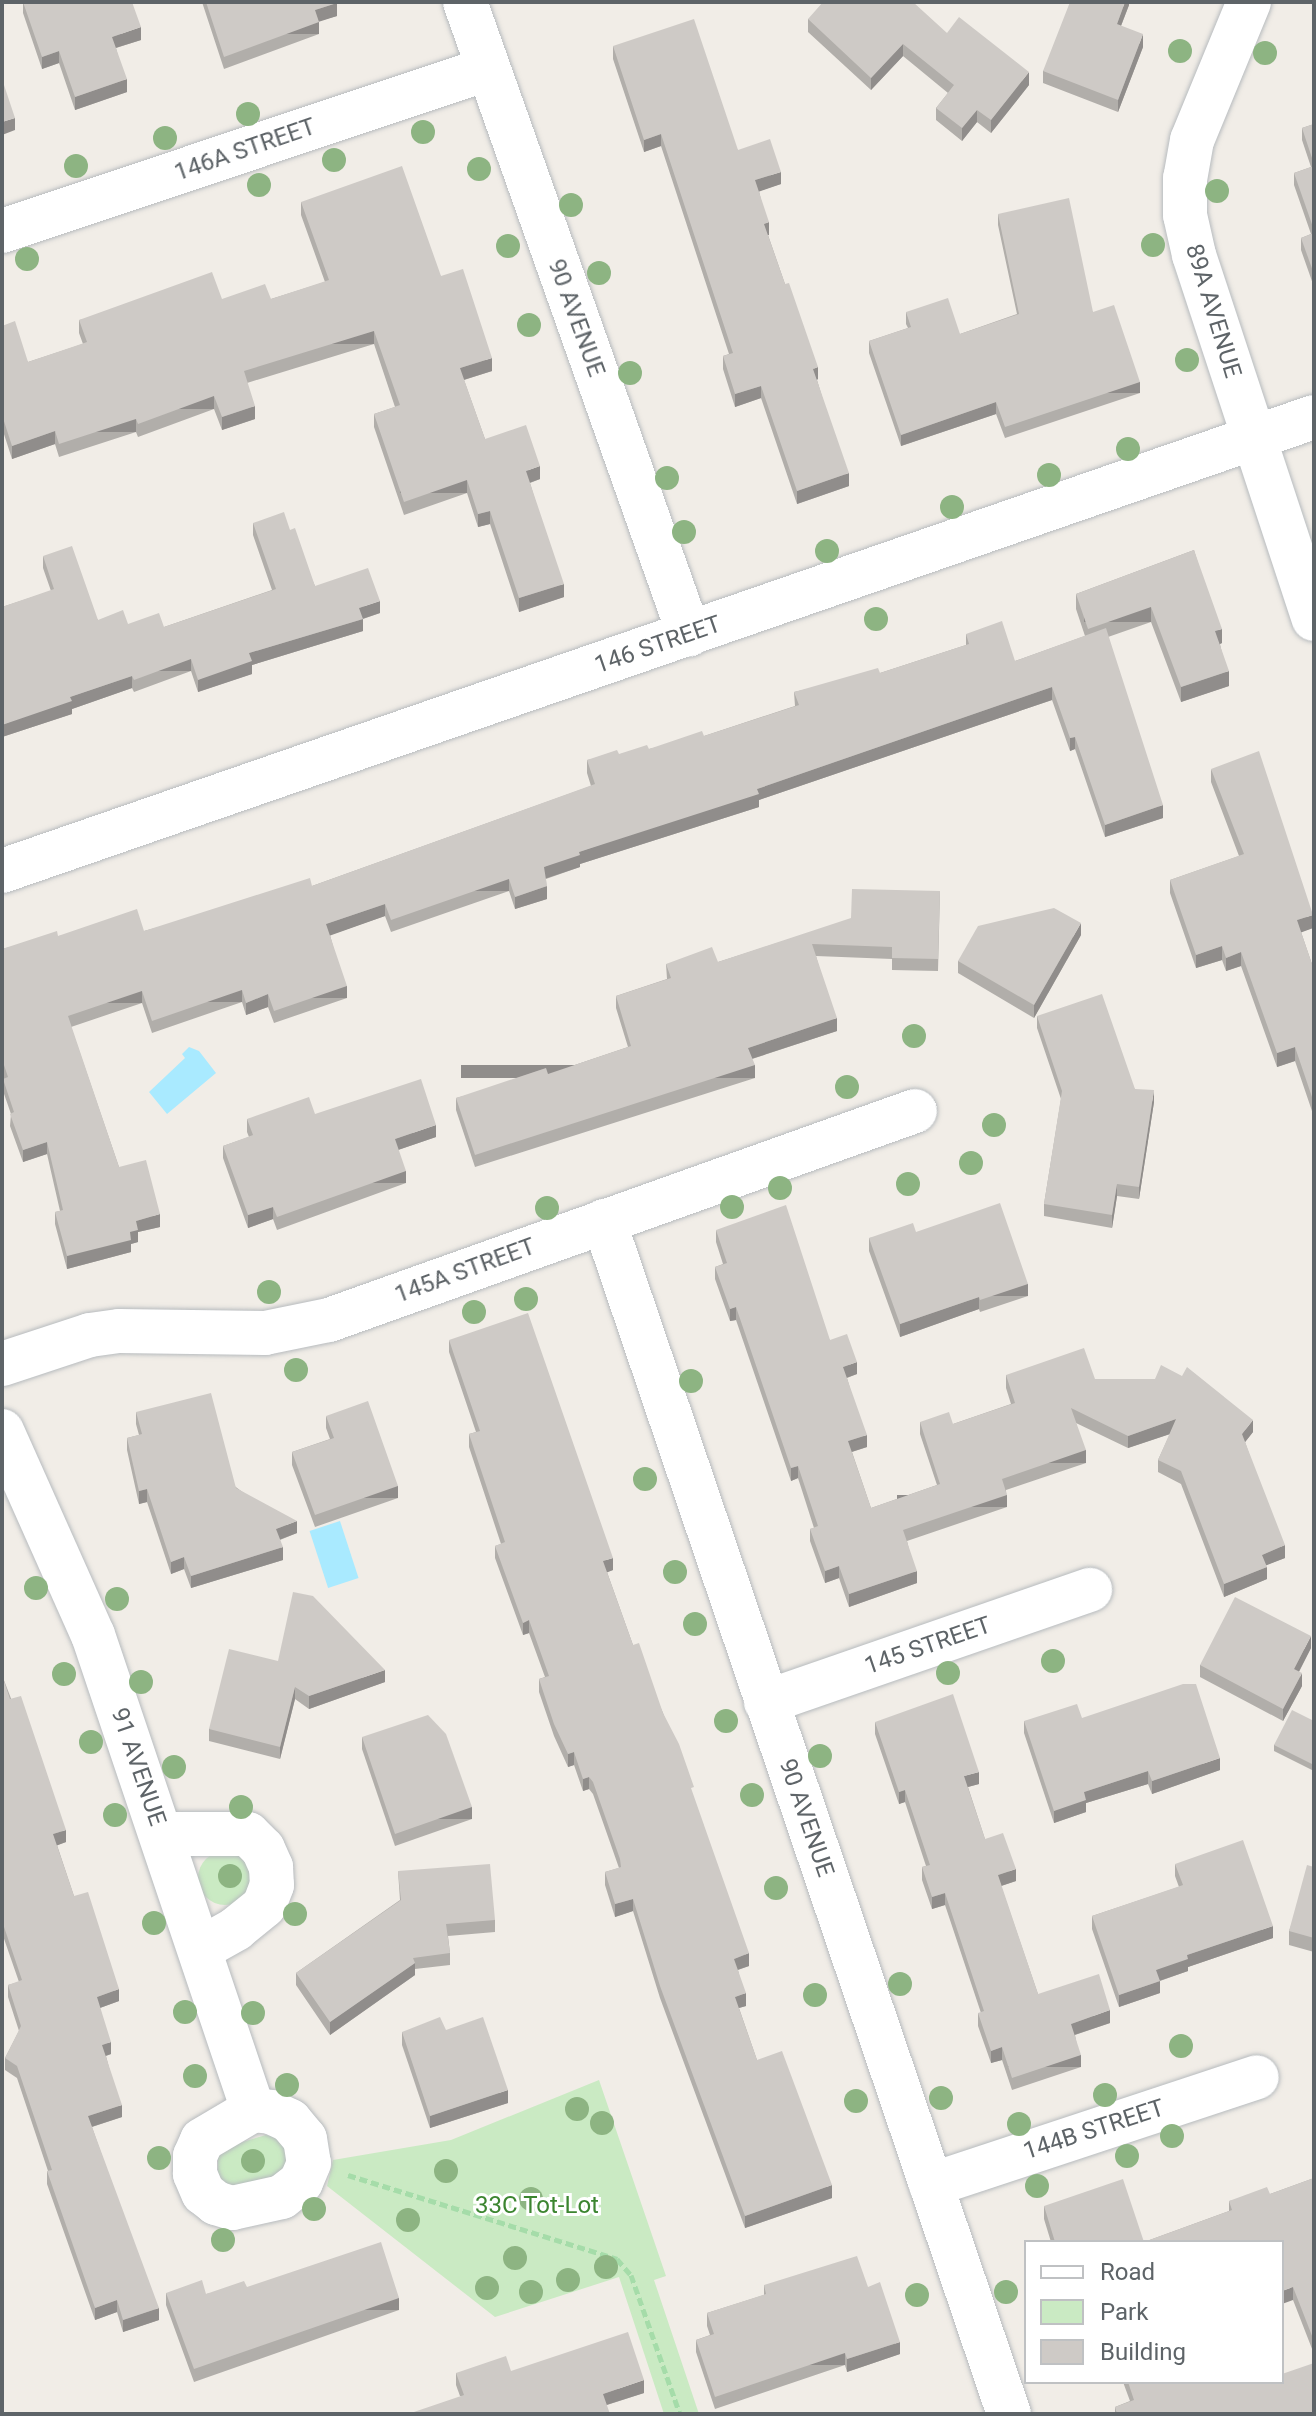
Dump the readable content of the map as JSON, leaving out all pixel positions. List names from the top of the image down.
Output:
{
  "streets": {
    "street": [
      "146A STREET",
      "89A AVENUE",
      "90 AVENUE",
      "146 STREET",
      "145A STREET",
      "145 STREET",
      "91 AVENUE",
      "144B STREET"
    ]
  },
  "crossings": [
    ["146A STREET", "90 AVENUE"],
    ["89A AVENUE", "146 STREET"],
    ["90 AVENUE", "146 STREET"],
    ["90 AVENUE", "145A STREET"],
    ["90 AVENUE", "145 STREET"],
    ["90 AVENUE", "144B STREET"]
  ],
  "parks": ["33C Tot-Lot"],
  "legend": ["Road", "Park", "Building"]
}
